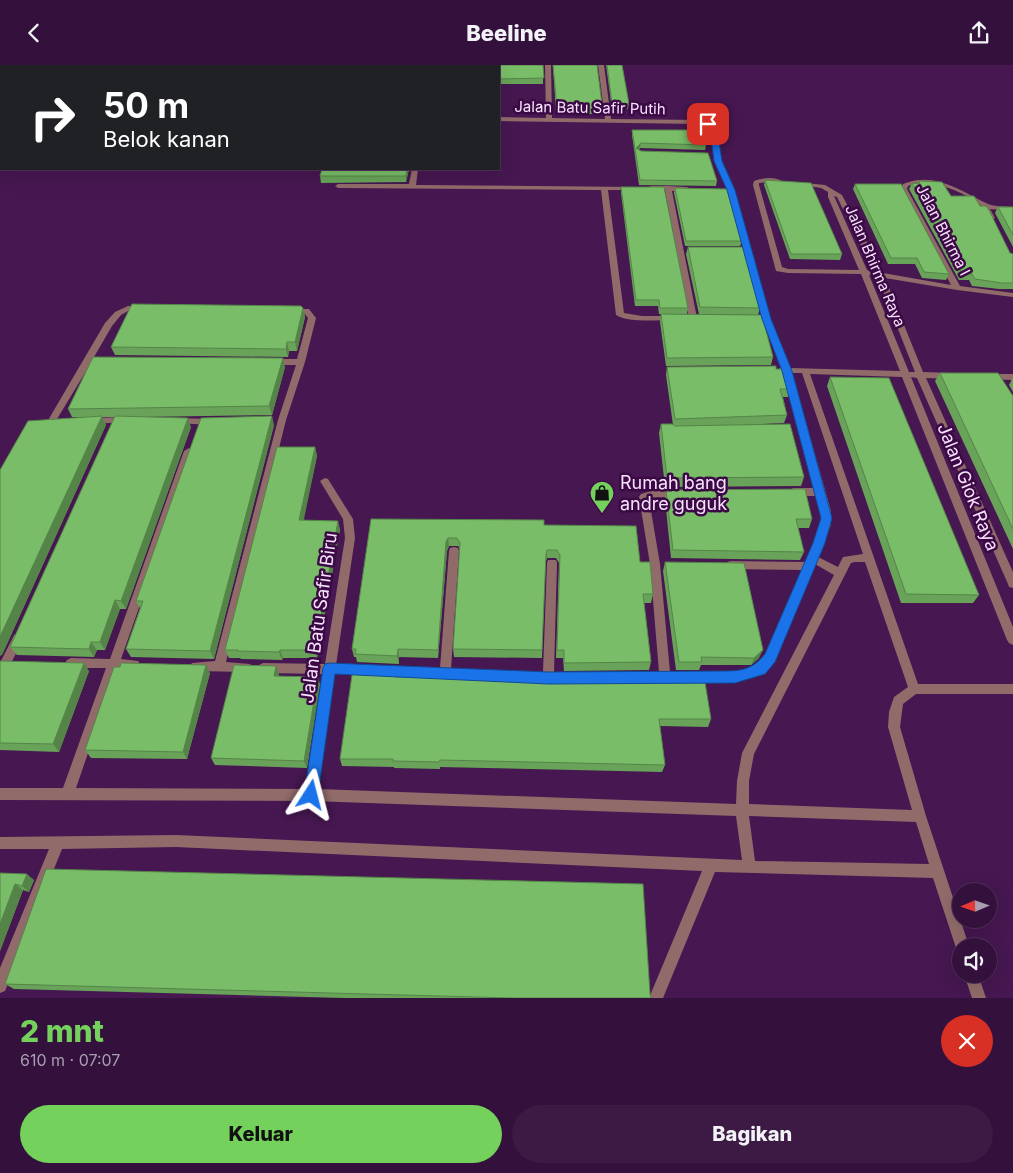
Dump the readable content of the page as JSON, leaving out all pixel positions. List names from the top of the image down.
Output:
{
  "streets": {
    "street": [
      "Jalan Batu Safir Putih",
      "Jalan Bhirma I",
      "Jalan Bhirma Raya",
      "Jalan Giok Raya",
      "Jalan Batu Safir Biru"
    ]
  },
  "crossings": [
    ["Jalan Bhirma Raya", "Jalan Giok Raya"]
  ],
  "places": {
    "shop": ["Rumah bang andre guguk"]
  },
  "north": "left",
  "page": {
    "header": "Beeline",
    "turn": ["50 m", "Belok kanan"],
    "heading": ["2 mnt", "610 m · 07:07"],
    "buttons": ["Keluar", "Bagikan"]
  }
}
